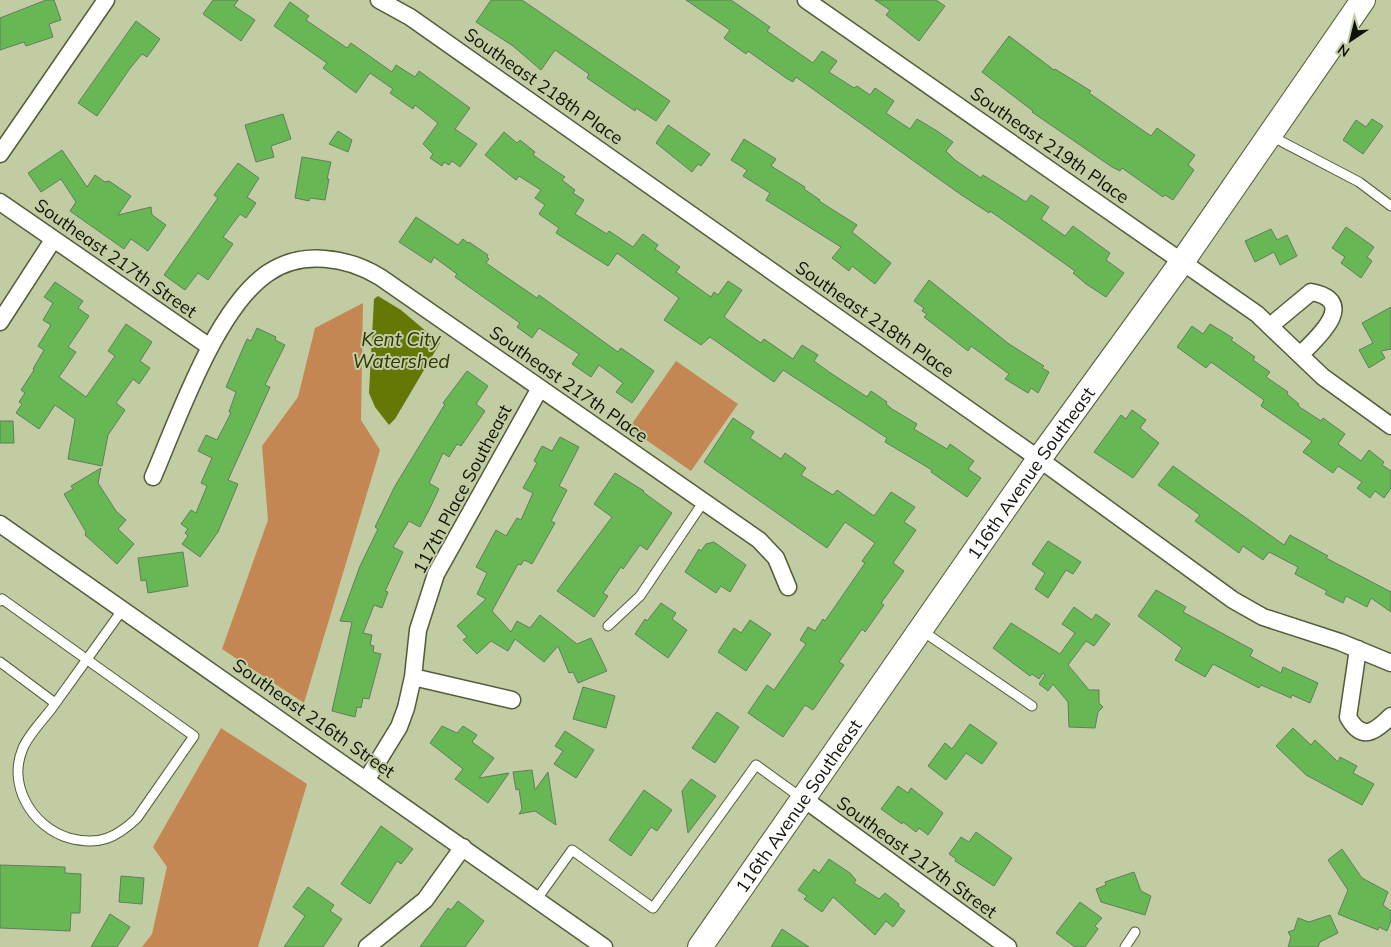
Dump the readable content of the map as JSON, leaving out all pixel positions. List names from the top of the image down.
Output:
{
  "streets": {
    "main road": ["116th Avenue Southeast"],
    "street": [
      "Southeast 218th Place",
      "Southeast 219th Place",
      "Southeast 217th Street",
      "Southeast 217th Place",
      "117th Place Southeast",
      "Southeast 216th Street"
    ]
  },
  "crossings": [
    ["Southeast 218th Place", "116th Avenue Southeast"],
    ["Southeast 219th Place", "116th Avenue Southeast"],
    ["Southeast 217th Street", "Southeast 217th Place"],
    ["Southeast 217th Street", "116th Avenue Southeast"],
    ["Southeast 217th Place", "117th Place Southeast"],
    ["117th Place Southeast", "Southeast 216th Street"]
  ],
  "water": ["Kent City Watershed"],
  "north": "bottom left"
}
